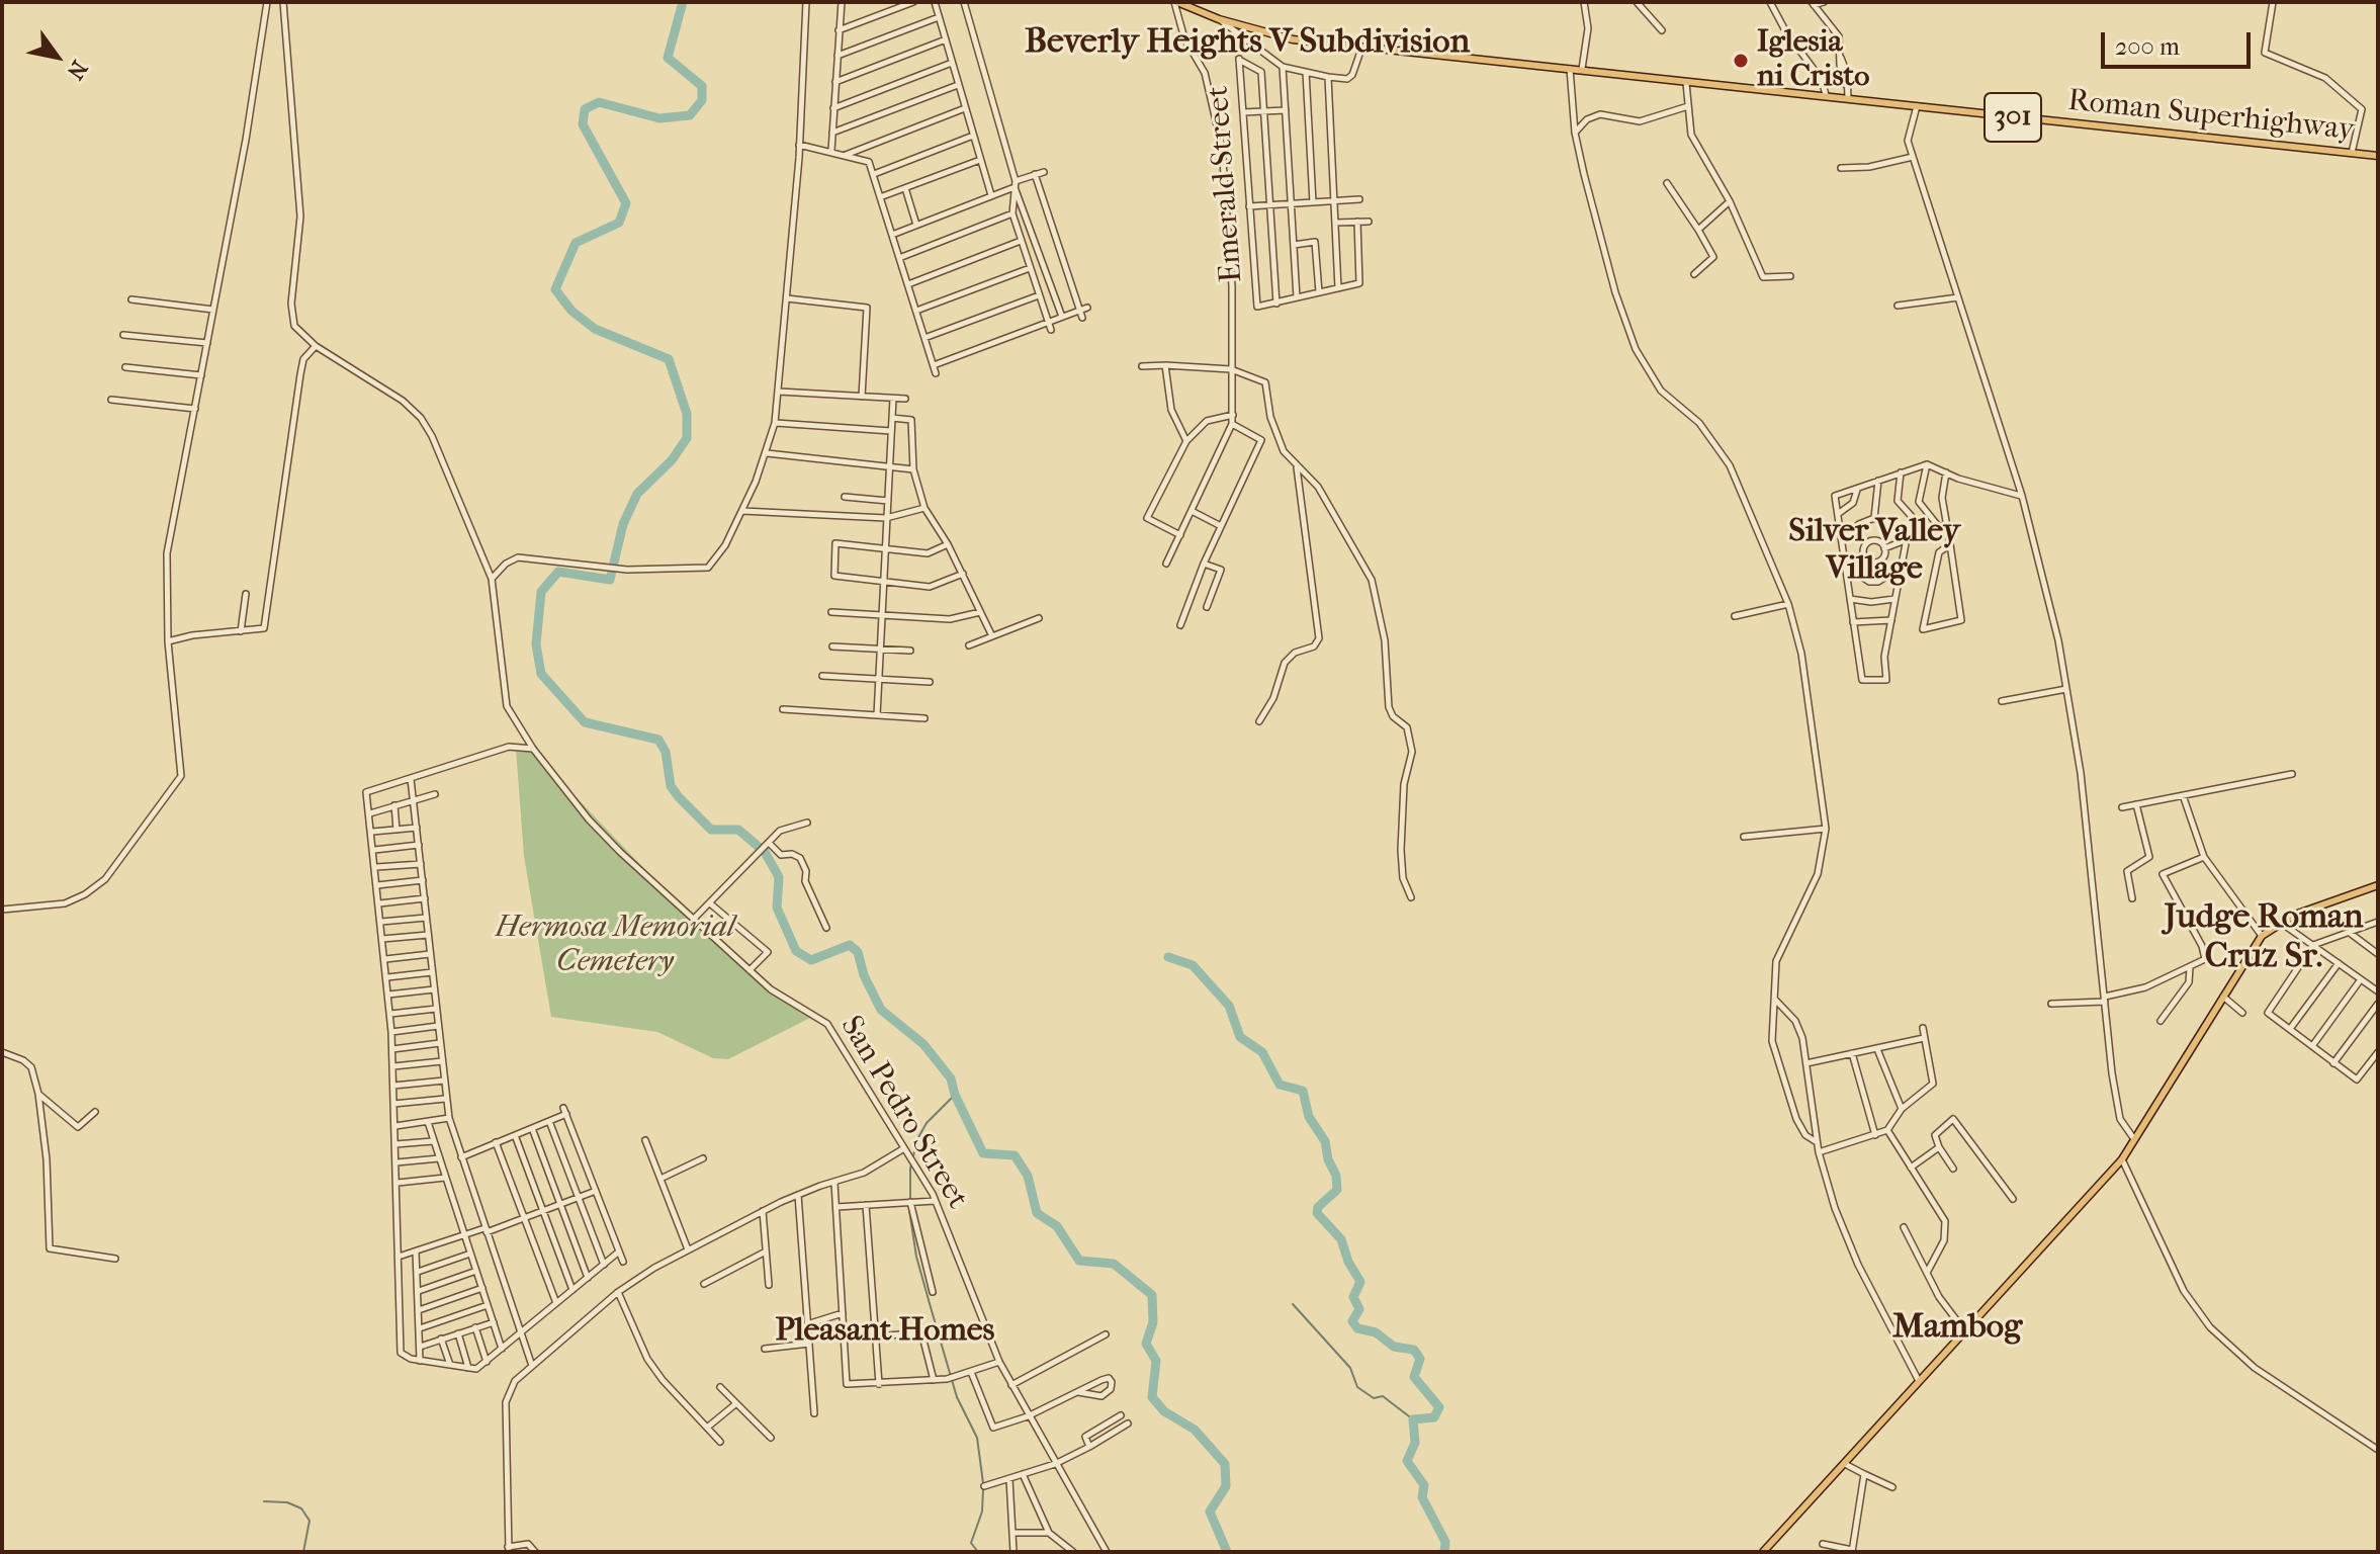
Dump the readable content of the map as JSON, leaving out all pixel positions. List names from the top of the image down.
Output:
{
  "streets": {
    "main road": ["Roman Superhighway", "301"],
    "street": ["Emerald Street", "San Pedro Street"]
  },
  "districts": [
    "Beverly Heights V Subdivision",
    "Silver Valley Village",
    "Judge Roman Cruz Sr.",
    "Mambog",
    "Pleasant Homes"
  ],
  "parks": ["Hermosa Memorial Cemetery"],
  "places": ["Iglesia ni Cristo"],
  "scale_bar": "200 m",
  "north": "bottom right"
}
